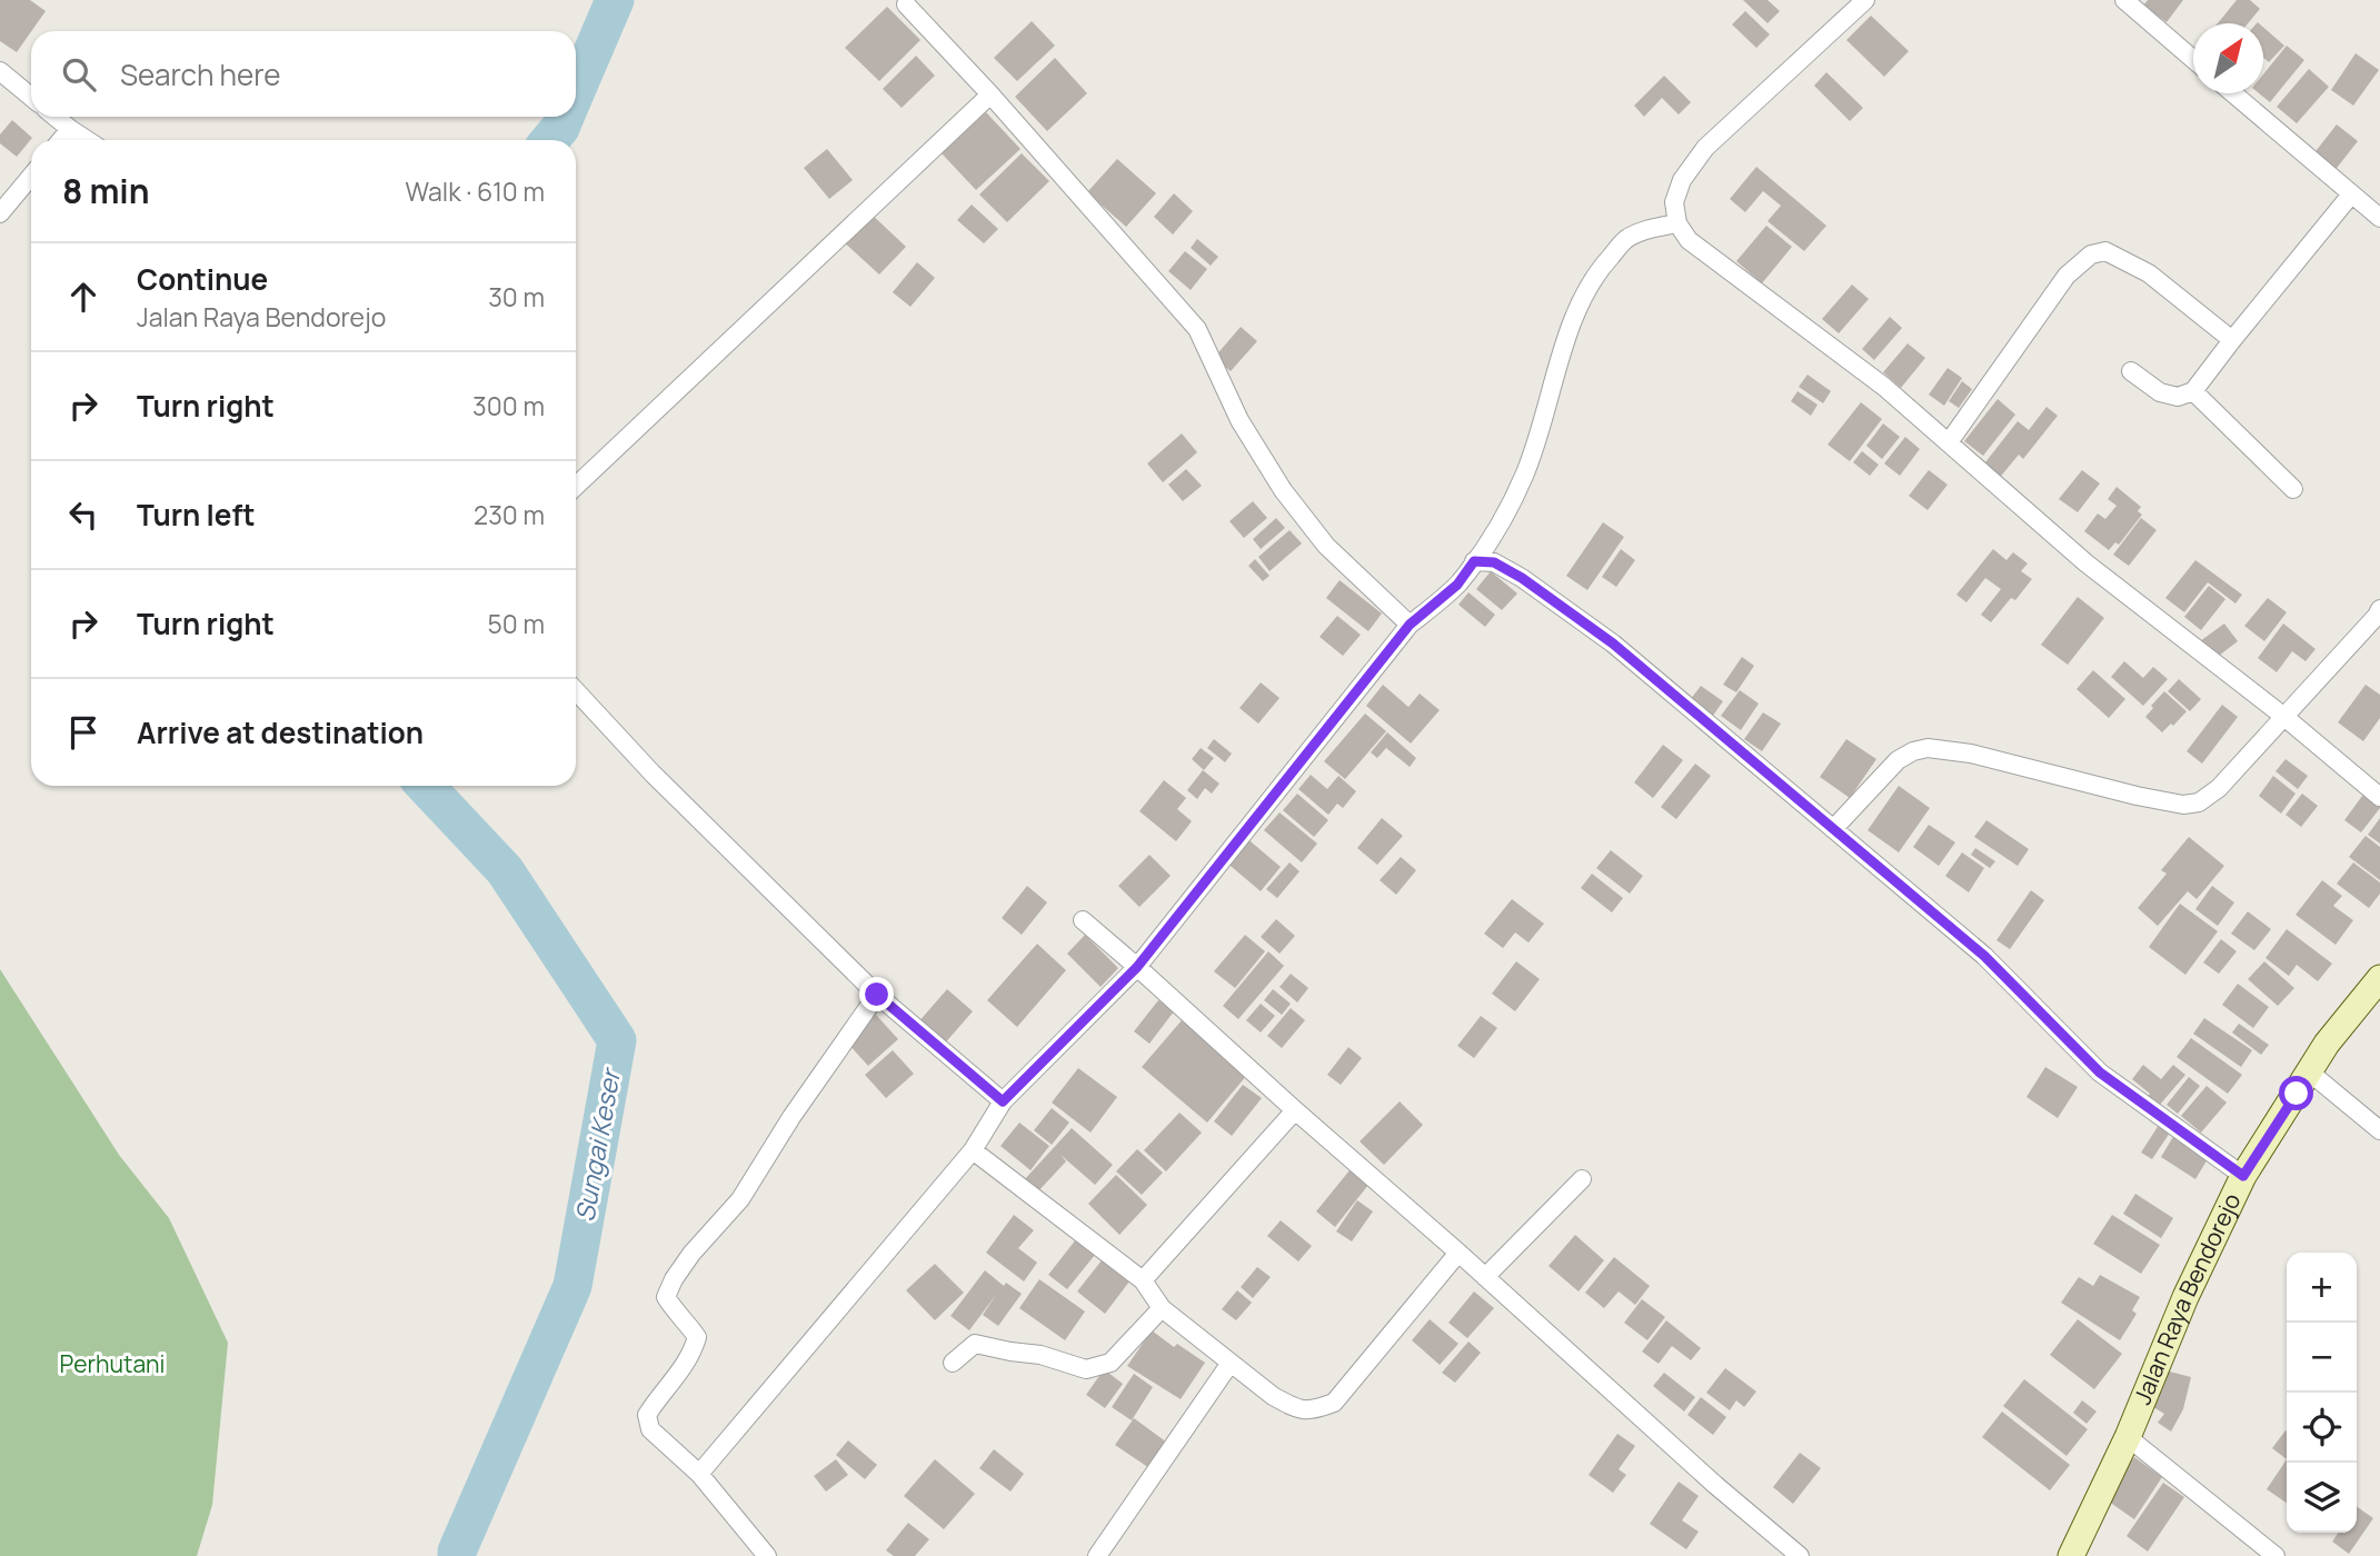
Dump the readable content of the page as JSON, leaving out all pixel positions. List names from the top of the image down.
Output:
{
  "streets": {
    "main road": ["Jalan Raya Bendorejo"]
  },
  "water": ["Sungai Keser"],
  "parks": ["Perhutani"],
  "north": "top right",
  "page": {
    "search": "Search here",
    "heading": ["8 min", "Walk · 610 m"],
    "list": [
      ["Continue", "Jalan Raya Bendorejo", "30 m"],
      ["Turn right", "300 m"],
      ["Turn left", "230 m"],
      ["Turn right", "50 m"],
      "Arrive at destination"
    ],
    "map_buttons": ["+", "−"]
  }
}
